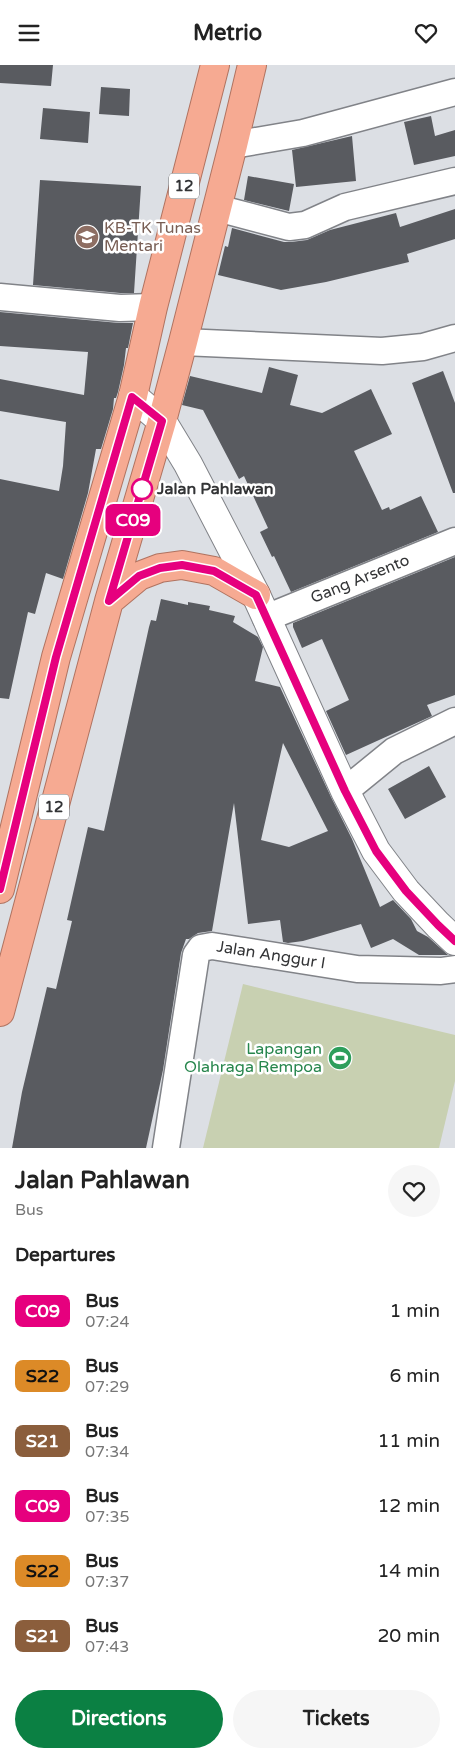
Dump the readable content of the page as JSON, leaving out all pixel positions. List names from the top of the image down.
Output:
{
  "streets": {
    "highway": ["12"],
    "street": ["Gang Arsento", "Jalan Anggur I"]
  },
  "places": {
    "school or university": ["KB-TK Tunas Mentari"],
    "other": ["Jalan Pahlawan"],
    "sports": ["Lapangan Olahraga Rempoa"]
  },
  "lines": ["bus line C09"],
  "page": {
    "header": "Metrio",
    "on_map": "C09",
    "heading": [
      ["Jalan Pahlawan", "Bus"],
      "Departures"
    ],
    "list": [
      {
        "mark": "C09",
        "name": "Bus",
        "note": "07:24",
        "value": "1 min"
      },
      {
        "mark": "S22",
        "name": "Bus",
        "note": "07:29",
        "value": "6 min"
      },
      {
        "mark": "S21",
        "name": "Bus",
        "note": "07:34",
        "value": "11 min"
      },
      {
        "mark": "C09",
        "name": "Bus",
        "note": "07:35",
        "value": "12 min"
      },
      {
        "mark": "S22",
        "name": "Bus",
        "note": "07:37",
        "value": "14 min"
      },
      {
        "mark": "S21",
        "name": "Bus",
        "note": "07:43",
        "value": "20 min"
      }
    ],
    "buttons": ["Directions", "Tickets"]
  }
}
